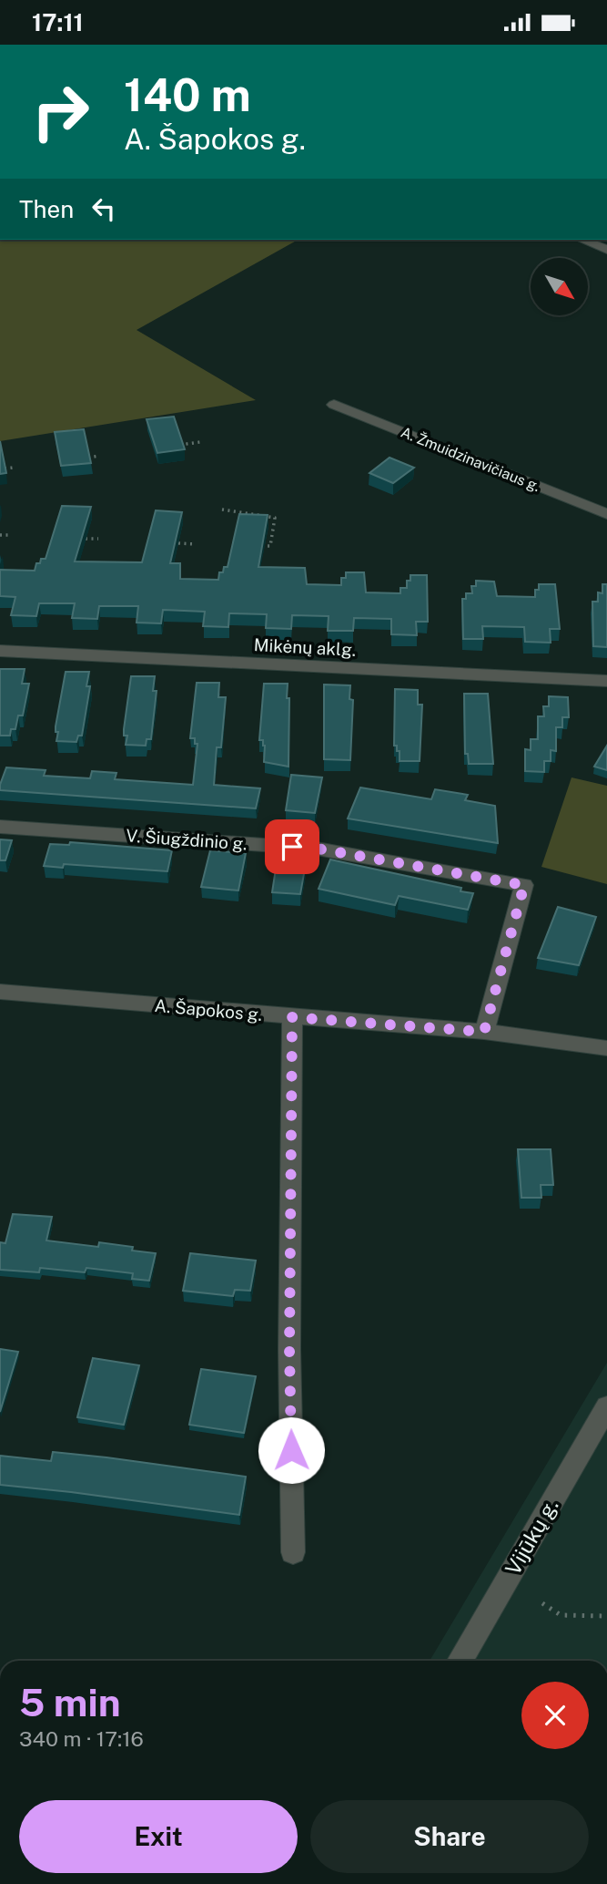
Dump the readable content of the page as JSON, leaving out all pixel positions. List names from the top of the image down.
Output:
{
  "streets": {
    "street": [
      "A. Žmuidzinavičiaus g.",
      "Mikėnų aklg.",
      "V. Šiugždinio g.",
      "A. Šapokos g.",
      "Vijūkų g."
    ]
  },
  "crossings": [
    ["V. Šiugždinio g.", "A. Šapokos g."]
  ],
  "north": "bottom right",
  "page": {
    "status": "17:11",
    "turn": ["140 m", "A. Šapokos g."],
    "then": "Then",
    "heading": ["5 min", "340 m · 17:16"],
    "buttons": ["Exit", "Share"]
  }
}
